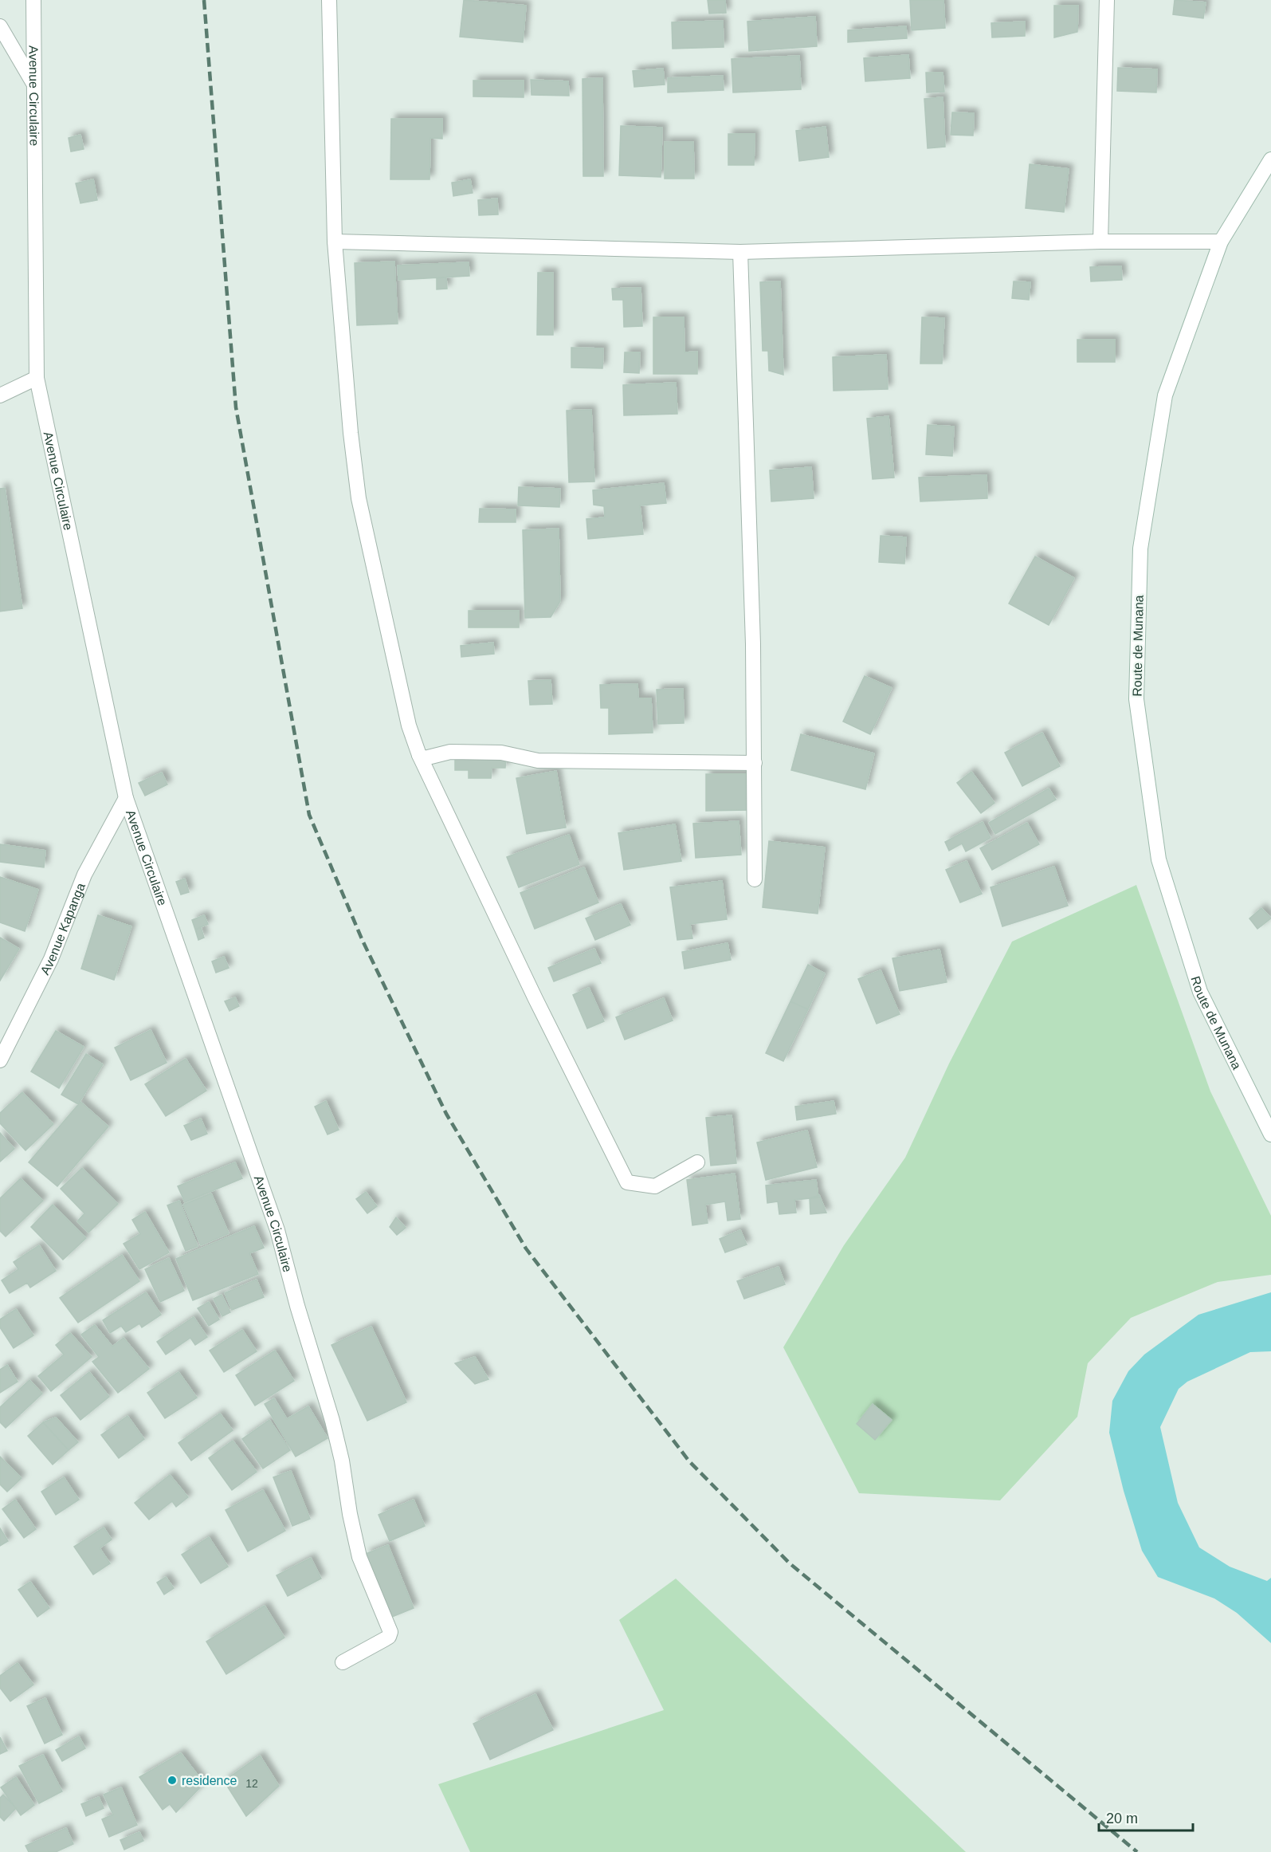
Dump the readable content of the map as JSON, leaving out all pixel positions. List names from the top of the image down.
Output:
{
  "streets": {
    "street": ["Avenue Circulaire", "Route de Munana", "Avenue Kapanga"]
  },
  "crossings": [
    ["Avenue Circulaire", "Avenue Kapanga"]
  ],
  "places": ["residence"],
  "house_numbers": ["12"],
  "scale_bar": "20 m"
}
